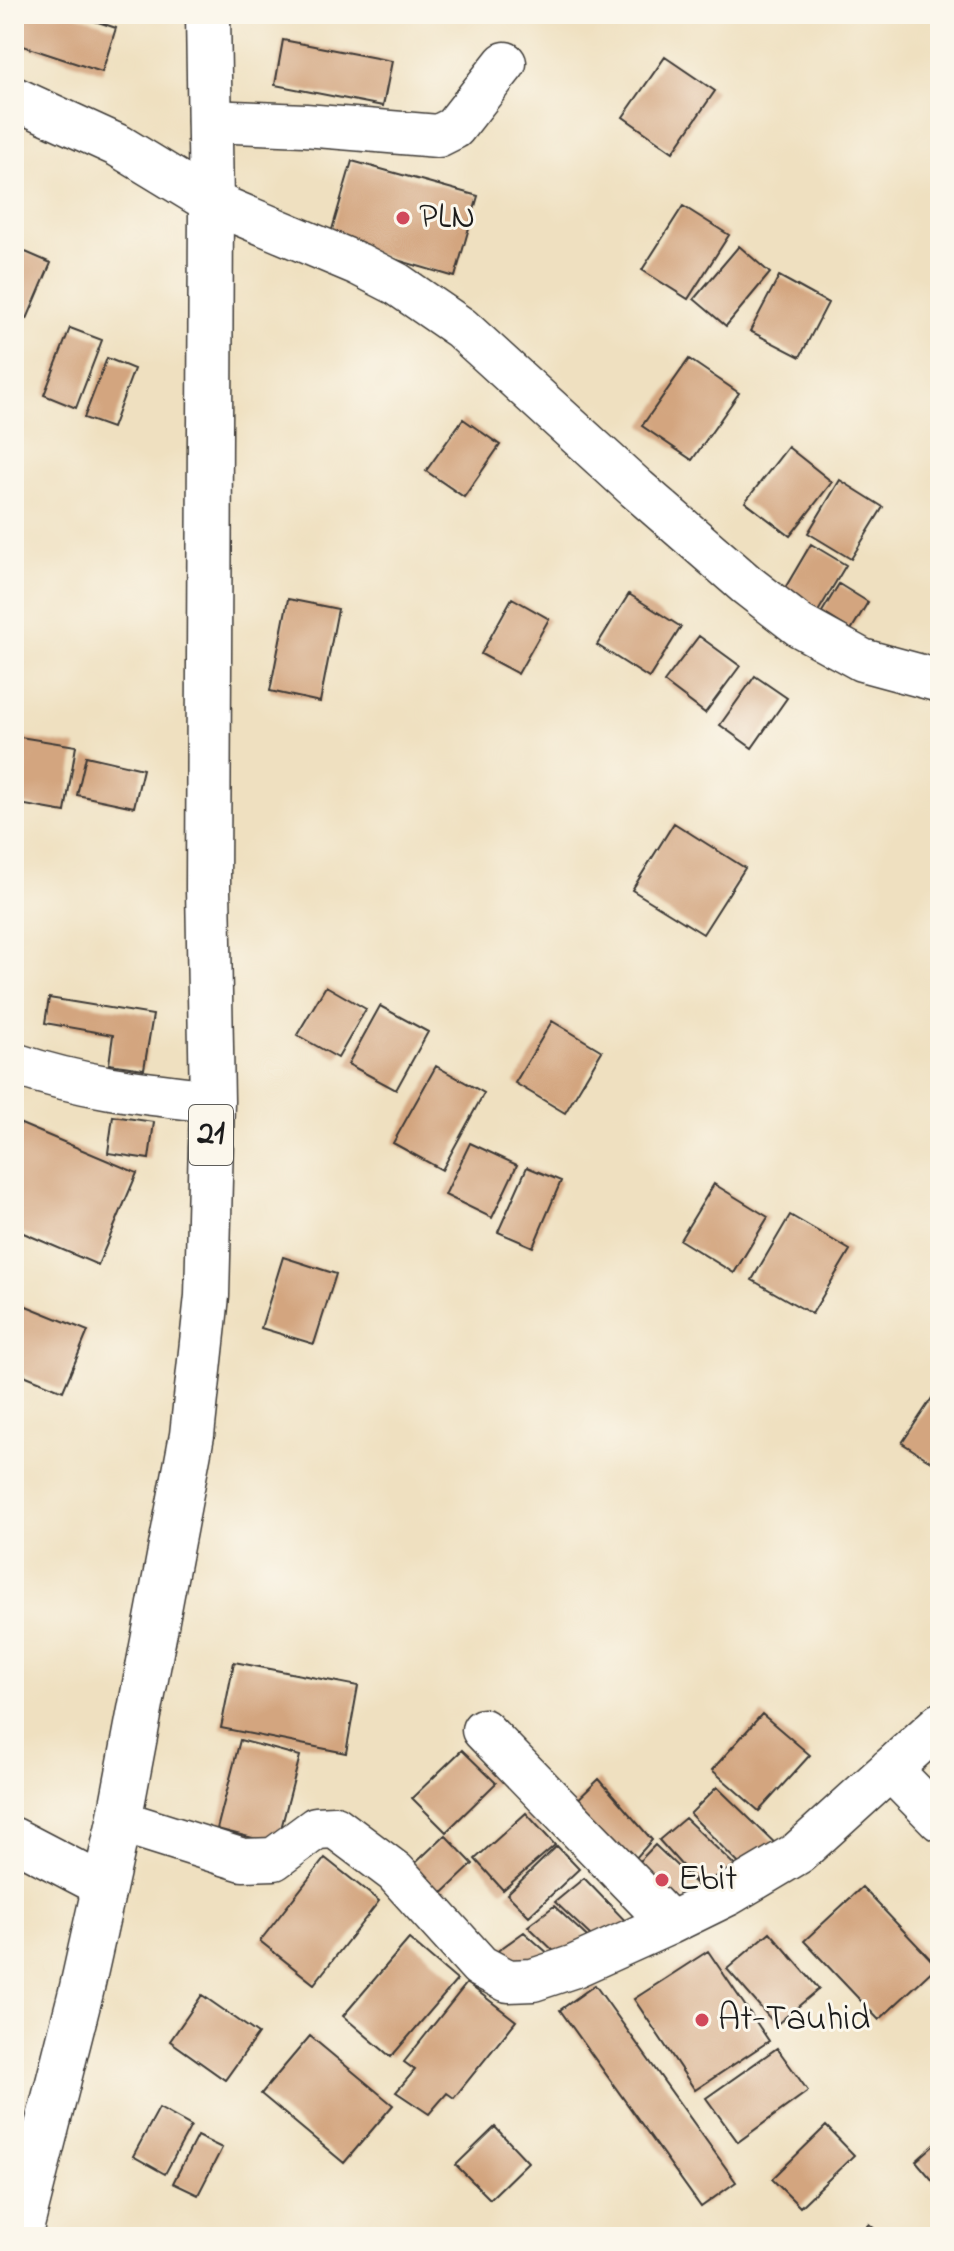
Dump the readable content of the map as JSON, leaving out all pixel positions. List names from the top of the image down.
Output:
{
  "streets": {
    "highway": ["21"]
  },
  "places": ["PLN", "Ebit", "At-Tauhid"]
}
